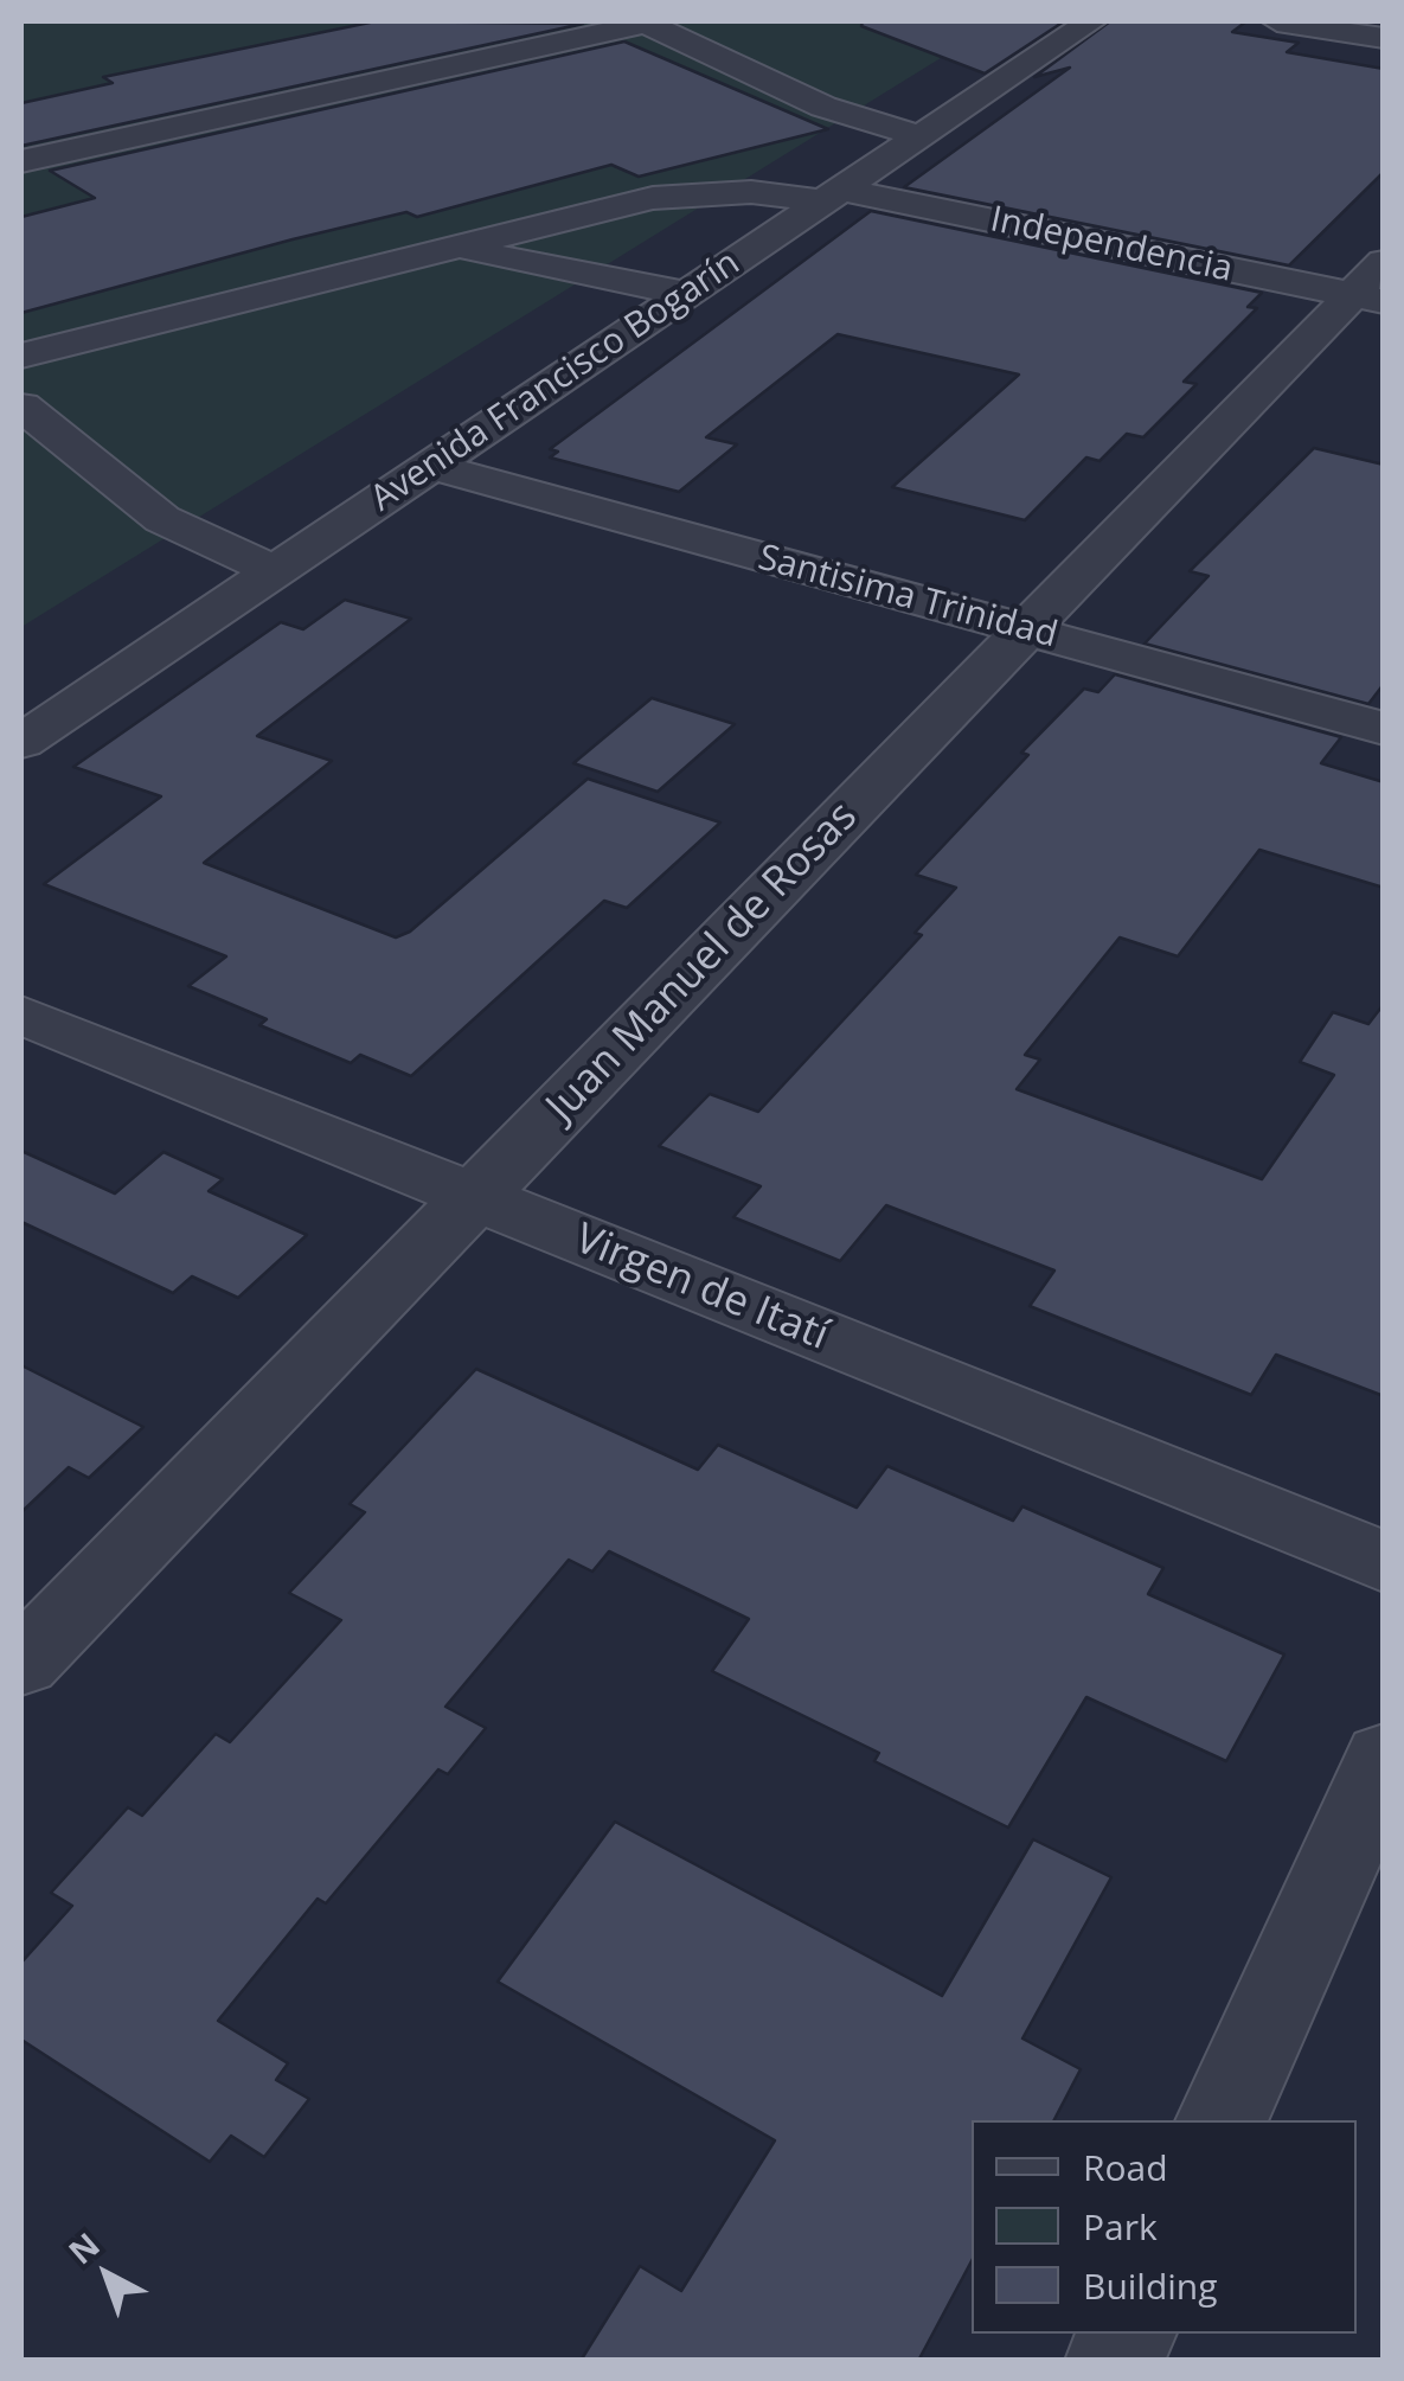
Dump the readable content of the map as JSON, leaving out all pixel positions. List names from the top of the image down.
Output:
{
  "streets": {
    "street": [
      "Independencia",
      "Avenida Francisco Bogarín",
      "Santisima Trinidad",
      "Juan Manuel de Rosas",
      "Virgen de Itatí"
    ]
  },
  "crossings": [
    ["Independencia", "Avenida Francisco Bogarín"],
    ["Independencia", "Juan Manuel de Rosas"],
    ["Avenida Francisco Bogarín", "Santisima Trinidad"],
    ["Santisima Trinidad", "Juan Manuel de Rosas"],
    ["Juan Manuel de Rosas", "Virgen de Itatí"]
  ],
  "legend": ["Road", "Park", "Building"],
  "north": "top left"
}
